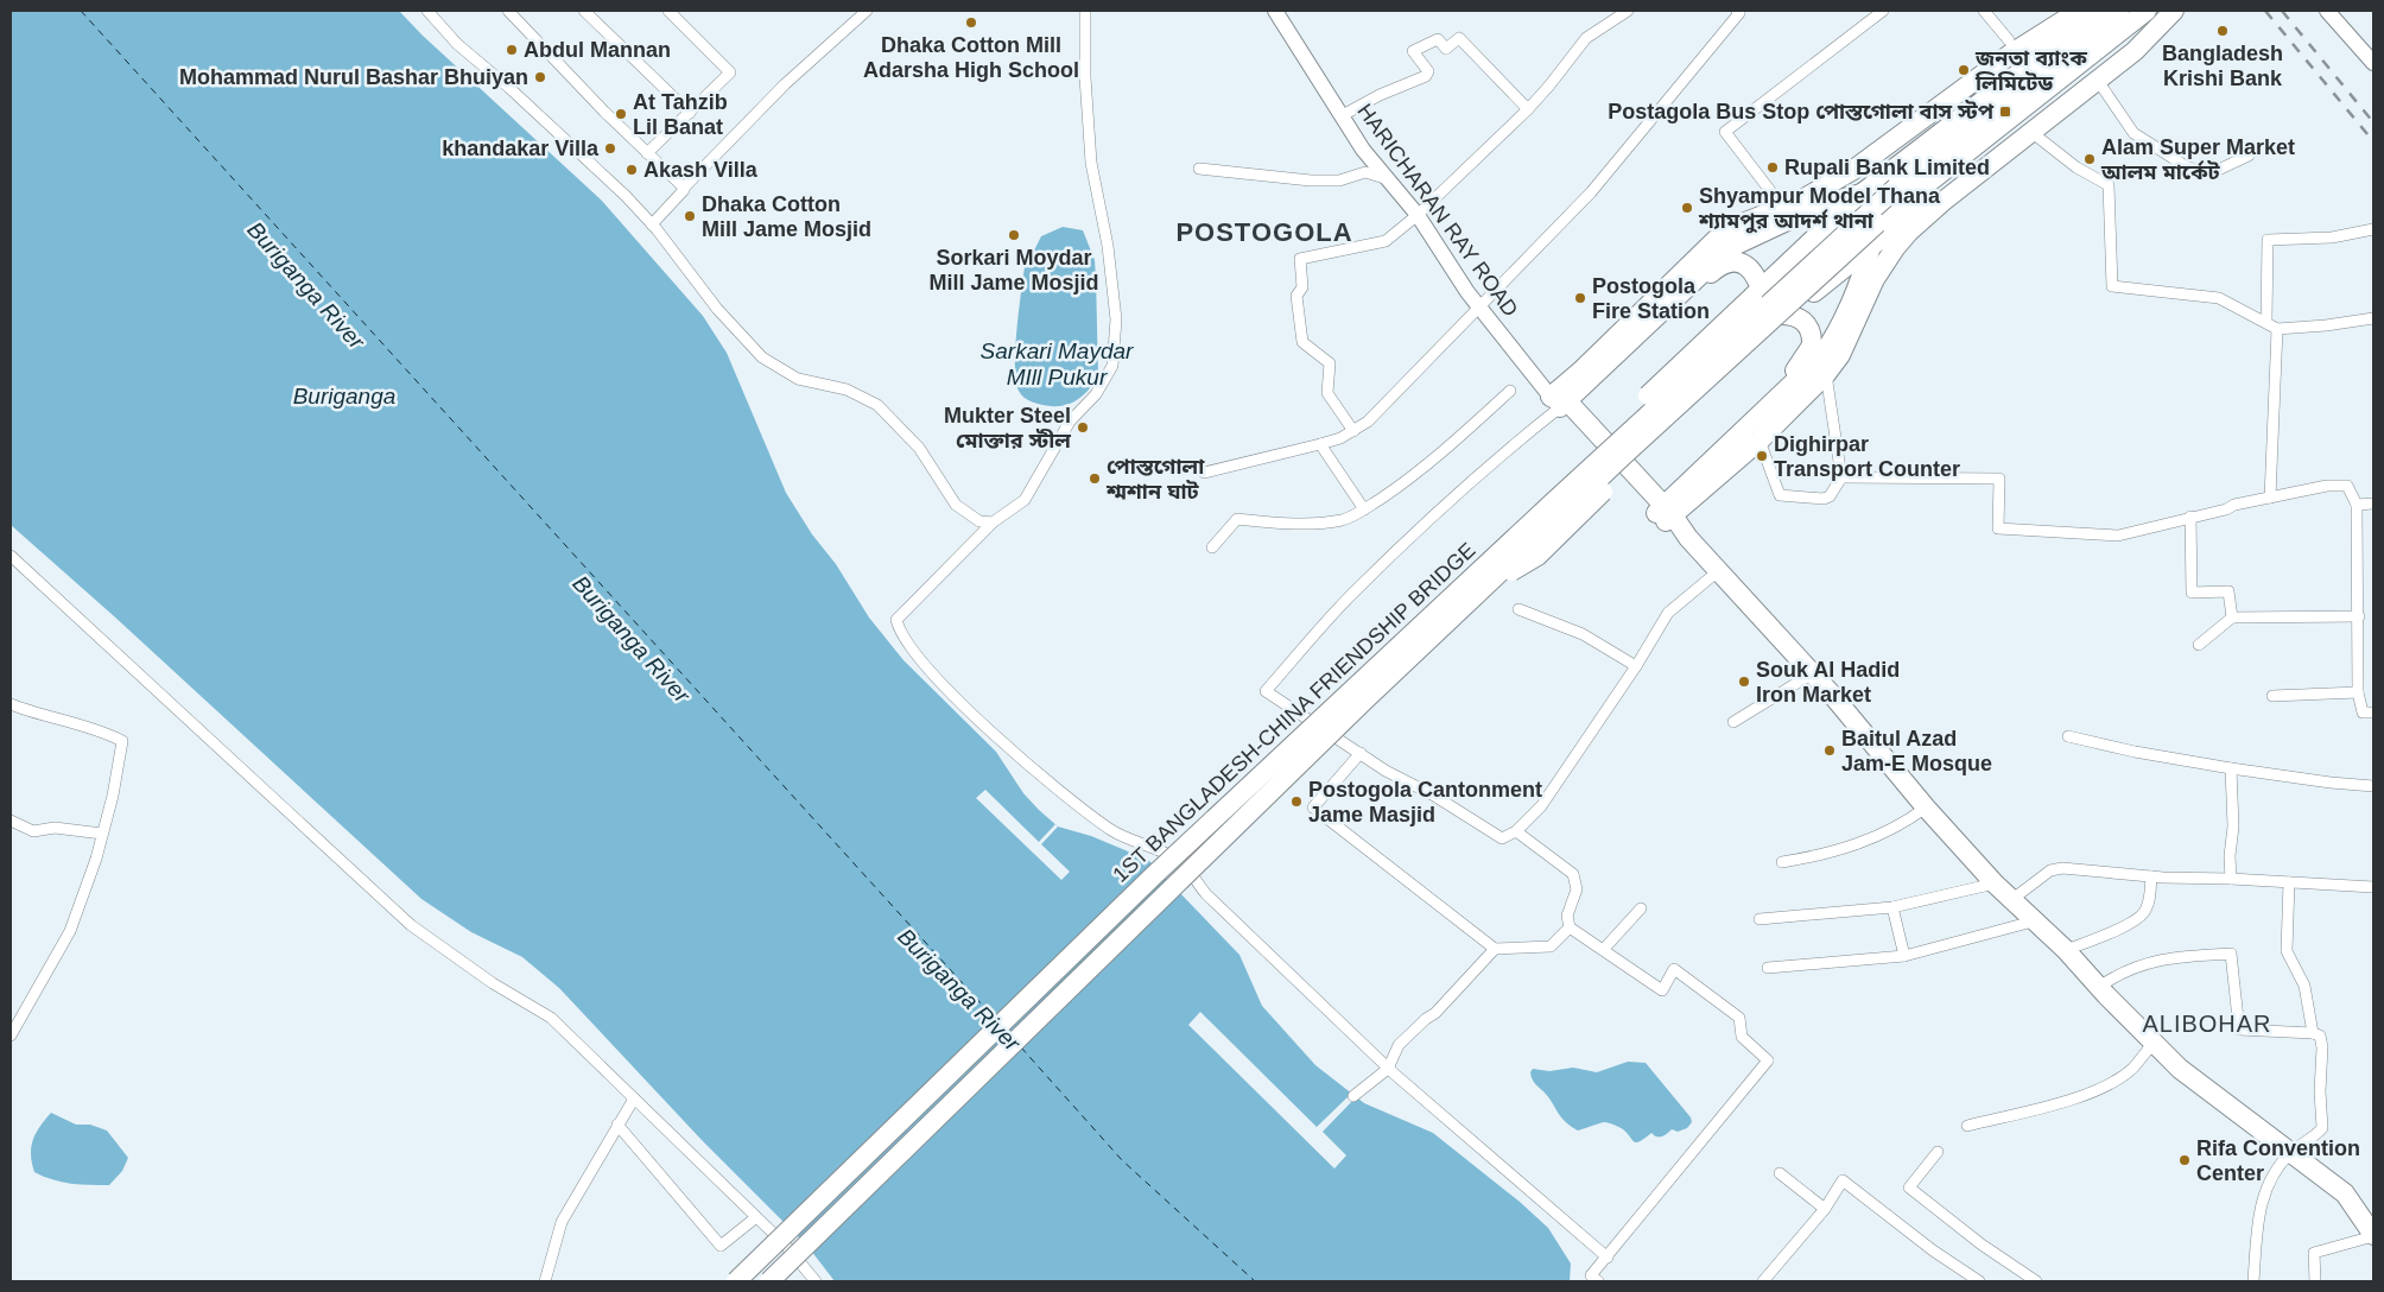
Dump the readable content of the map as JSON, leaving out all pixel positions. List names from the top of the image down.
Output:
{
  "streets": {
    "highway": ["1ST BANGLADESH-CHINA FRIENDSHIP BRIDGE"],
    "main road": ["HARICHARAN RAY ROAD"]
  },
  "districts": ["POSTOGOLA", "ALIBOHAR"],
  "water": ["Buriganga River", "Sarkari Maydar MIll Pukur", "Buriganga"],
  "places": {
    "other": [
      "Dhaka Cotton Mill Adarsha High School",
      "Bangladesh Krishi Bank",
      "Abdul Mannan",
      "জনতা ব্যাংক লিমিটেড",
      "Mohammad Nurul Bashar Bhuiyan",
      "At Tahzib Lil Banat",
      "khandakar Villa",
      "Alam Super Market আলম মার্কেট",
      "Rupali Bank Limited",
      "Akash Villa",
      "Shyampur Model Thana শ্যামপুর আদর্শ থানা",
      "Dhaka Cotton Mill Jame Mosjid",
      "Sorkari Moydar Mill Jame Mosjid",
      "Postogola Fire Station",
      "Mukter Steel মোক্তার স্টীল",
      "Dighirpar Transport Counter",
      "পোস্তগোলা শ্মশান ঘাট",
      "Souk Al Hadid Iron Market",
      "Baitul Azad Jam-E Mosque",
      "Postogola Cantonment Jame Masjid",
      "Rifa Convention Center"
    ],
    "transit": ["Postagola Bus Stop পোস্তগোলা বাস স্টপ"]
  }
}
